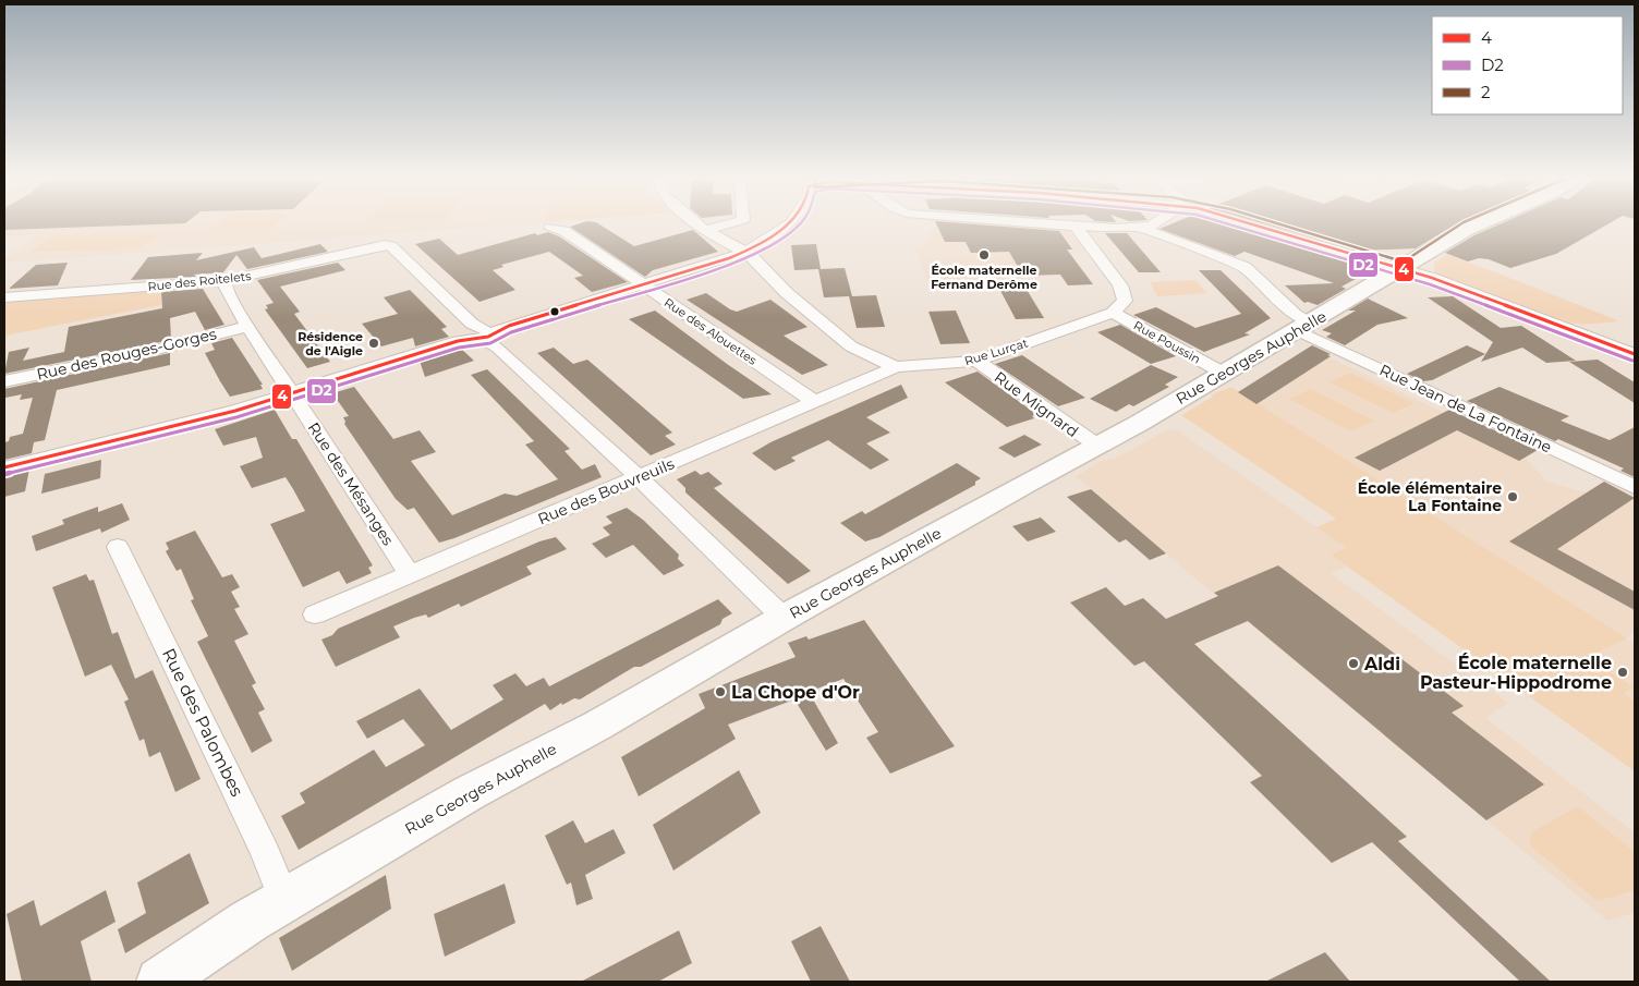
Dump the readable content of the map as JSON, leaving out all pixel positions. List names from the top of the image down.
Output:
{
  "streets": {
    "street": [
      "Rue des Roitelets",
      "Rue des Alouettes",
      "Rue Poussin",
      "Rue Lurçat",
      "Rue des Rouges-Gorges",
      "Rue Georges Auphelle",
      "Rue Mignard",
      "Rue Jean de La Fontaine",
      "Rue des Mésanges",
      "Rue des Bouvreuils",
      "Rue des Palombes"
    ]
  },
  "crossings": [
    ["Rue des Roitelets", "Rue des Mésanges"],
    ["Rue des Alouettes", "Rue des Bouvreuils"],
    ["Rue Poussin", "Rue Lurçat"],
    ["Rue Poussin", "Rue Georges Auphelle"],
    ["Rue Lurçat", "Rue Mignard"],
    ["Rue Lurçat", "Rue des Bouvreuils"],
    ["Rue des Rouges-Gorges", "Rue des Mésanges"],
    ["Rue Georges Auphelle", "Rue Mignard"],
    ["Rue Georges Auphelle", "Rue Jean de La Fontaine"],
    ["Rue Georges Auphelle", "Rue des Palombes"],
    ["Rue des Mésanges", "Rue des Bouvreuils"]
  ],
  "places": [
    "École maternelle Fernand Derôme",
    "Résidence de l'Aigle",
    "École élémentaire La Fontaine",
    "Aldi",
    "École maternelle Pasteur-Hippodrome",
    "La Chope d'Or"
  ],
  "lines": ["transit line 4", "transit line D2", "transit line 2"],
  "legend": ["4", "D2", "2"]
}
